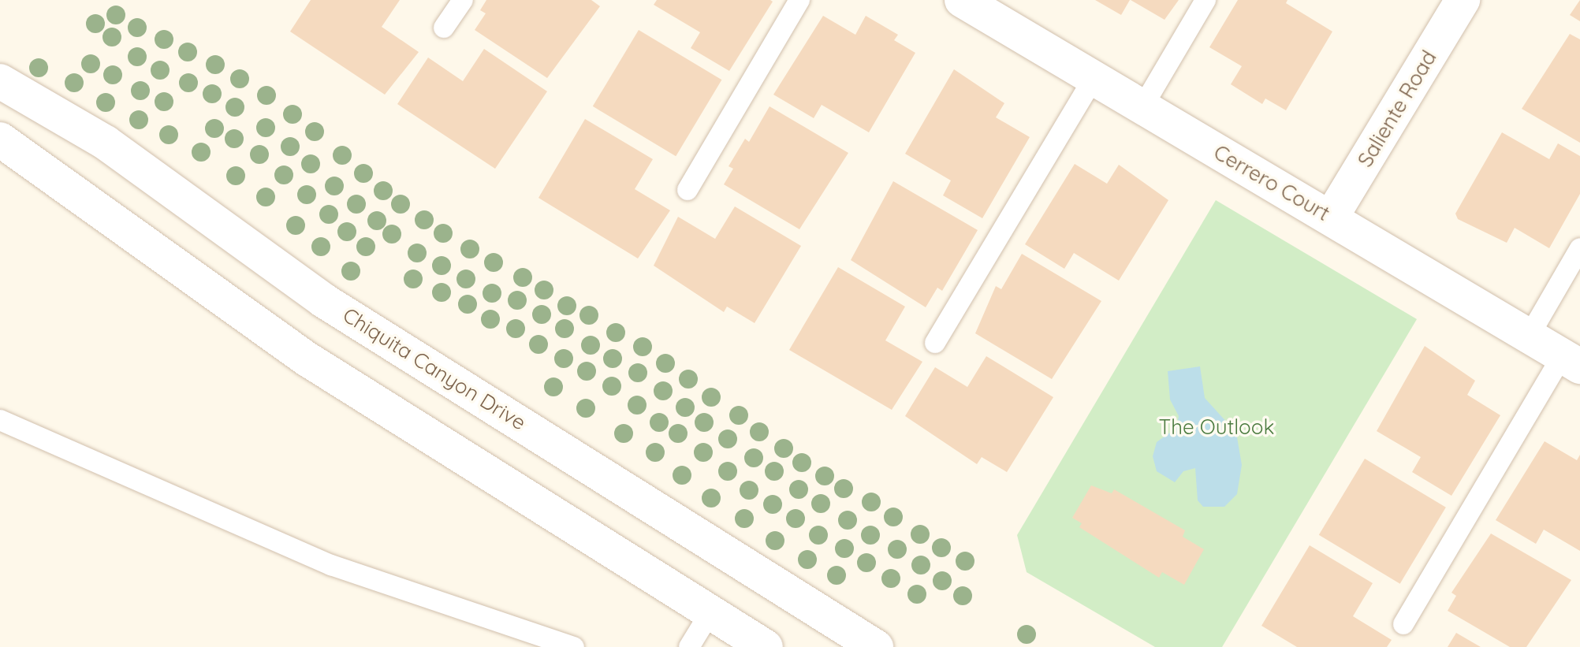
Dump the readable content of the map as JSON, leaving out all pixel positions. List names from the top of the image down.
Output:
{
  "streets": {
    "main road": ["Saliente Road", "Cerrero Court", "Chiquita Canyon Drive"]
  },
  "crossings": [
    ["Saliente Road", "Cerrero Court"]
  ],
  "parks": ["The Outlook"]
}
